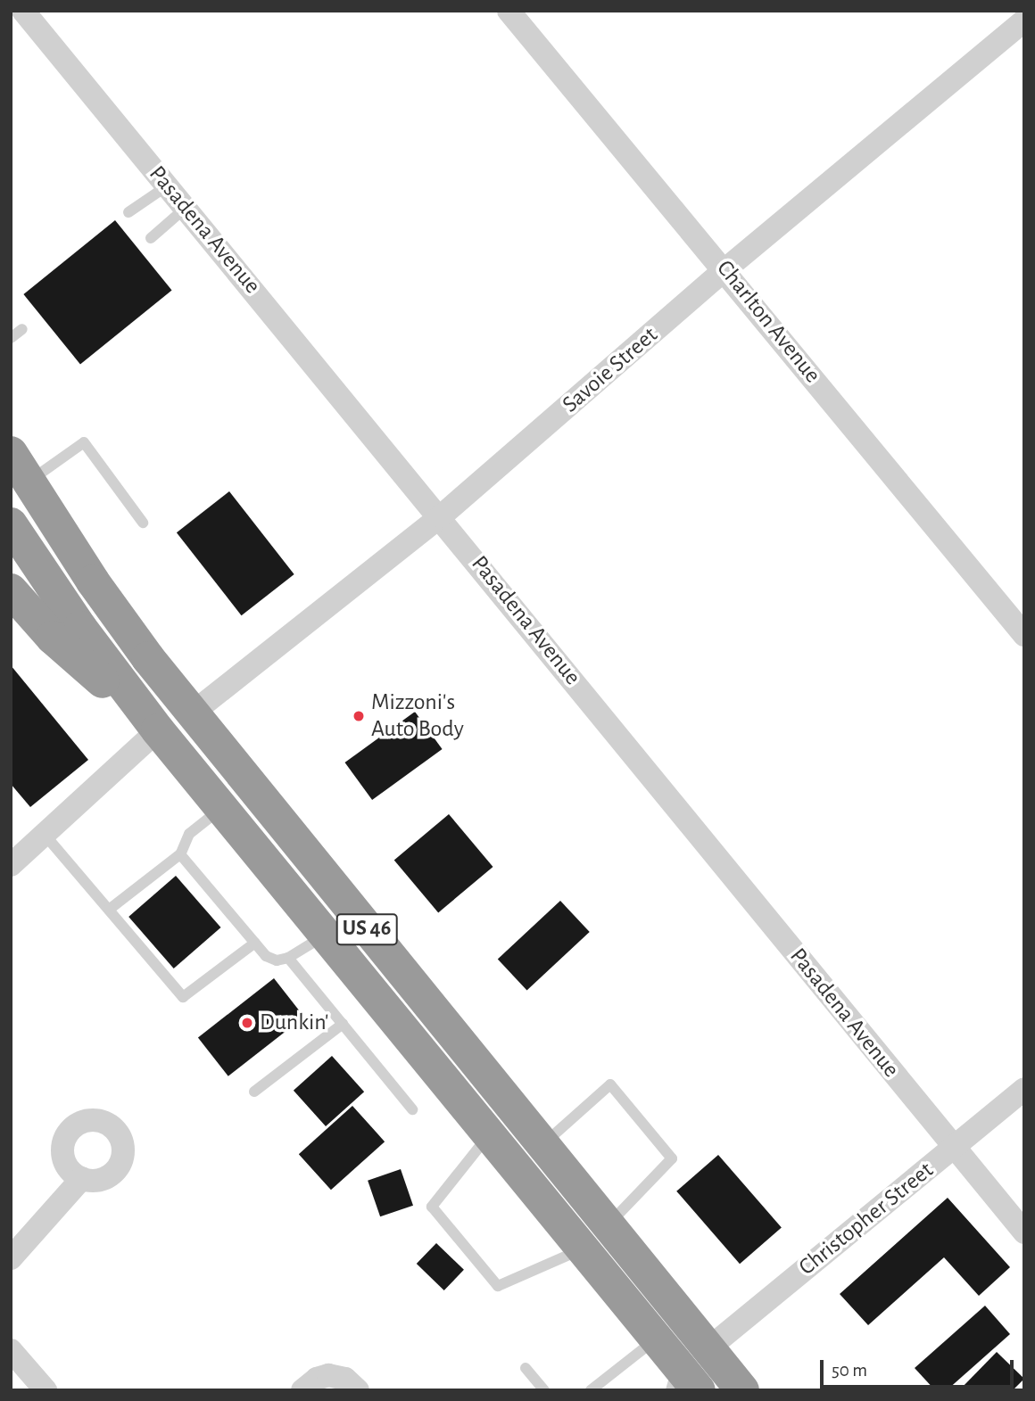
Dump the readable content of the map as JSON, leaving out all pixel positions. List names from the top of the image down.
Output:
{
  "streets": {
    "highway": ["US 46"],
    "street": [
      "Pasadena Avenue",
      "Charlton Avenue",
      "Savoie Street",
      "Christopher Street"
    ]
  },
  "crossings": [
    ["Pasadena Avenue", "Savoie Street"],
    ["Pasadena Avenue", "Christopher Street"],
    ["Charlton Avenue", "Savoie Street"],
    ["Savoie Street", "US 46"],
    ["US 46", "Christopher Street"]
  ],
  "places": ["Mizzoni's Auto Body", "Dunkin'"],
  "scale_bar": "50 m"
}
